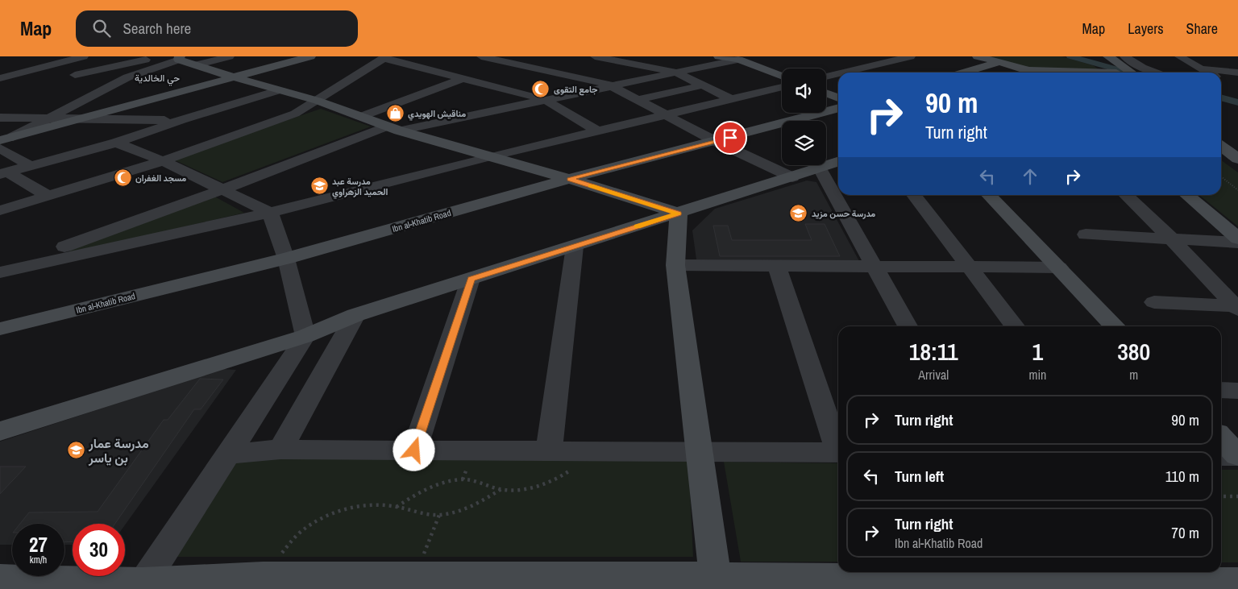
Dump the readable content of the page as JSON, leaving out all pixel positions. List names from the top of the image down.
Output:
{
  "streets": {
    "street": ["Ibn al-Khatib Road"]
  },
  "districts": ["حي الخالدية"],
  "places": {
    "mosque": ["جامع التقوى", "مسجد الغفران"],
    "shop": ["مناقيش الهويدي"],
    "school or university": ["مدرسة عبد الحميد الزهراوي", "مدرسة حسن مزيد", "مدرسة عمار بن ياسر"]
  },
  "page": {
    "header": "Map",
    "search": "Search here",
    "nav": ["Map", "Layers", "Share"],
    "turn": ["90 m", "Turn right"],
    "eta": [
      "18:11",
      "Arrival",
      "1",
      "min",
      "380",
      "m"
    ],
    "list": [
      {
        "name": "Turn right",
        "value": "90 m"
      },
      {
        "name": "Turn left",
        "value": "110 m"
      },
      {
        "name": "Turn right",
        "note": "Ibn al-Khatib Road",
        "value": "70 m"
      }
    ],
    "speed": "27 km/h",
    "limit": "30"
  }
}
